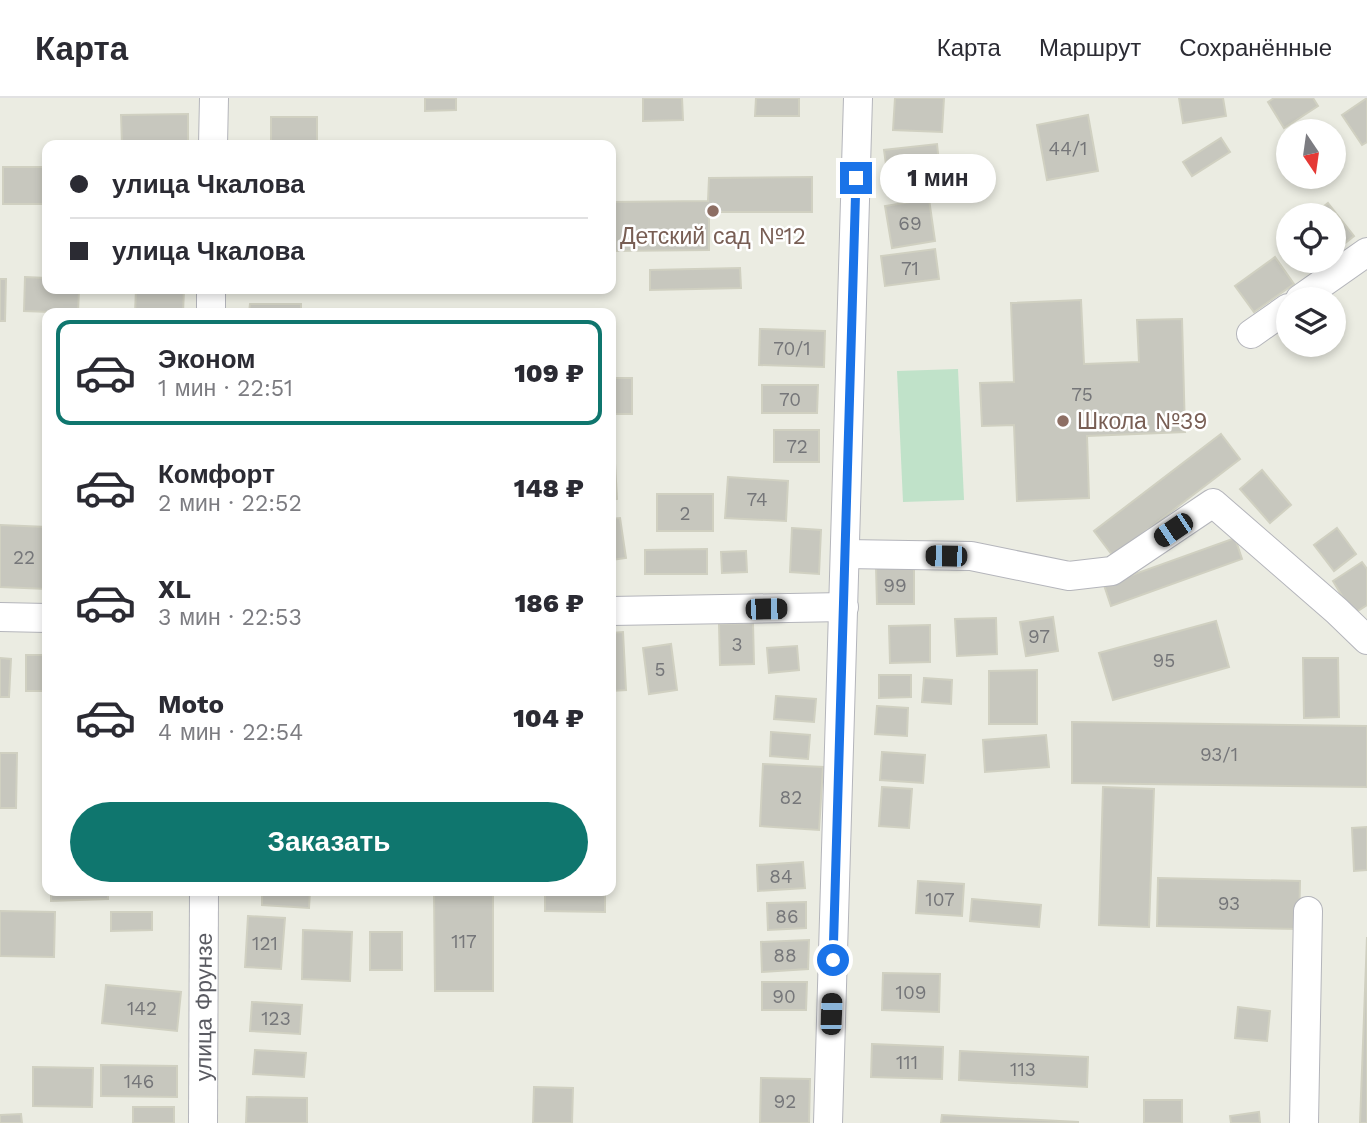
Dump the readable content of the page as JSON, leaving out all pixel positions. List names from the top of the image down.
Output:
{
  "streets": {
    "street": ["улица Фрунзе"]
  },
  "places": ["Детский сад №12", "Школа №39"],
  "house_numbers": [
    "44/1",
    "69",
    "71",
    "70/1",
    "75",
    "70",
    "72",
    "74",
    "2",
    "22",
    "99",
    "97",
    "3",
    "95",
    "5",
    "93/1",
    "82",
    "84",
    "107",
    "93",
    "86",
    "117",
    "121",
    "88",
    "109",
    "90",
    "142",
    "123",
    "111",
    "113",
    "146",
    "92"
  ],
  "north": "bottom",
  "page": {
    "header": "Карта",
    "nav": ["Карта", "Маршрут", "Сохранённые"],
    "banner": ["улица Чкалова", "улица Чкалова"],
    "bubble": "1 мин",
    "list": [
      {
        "name": "Эконом",
        "note": "1 мин · 22:51",
        "value": "109 ₽"
      },
      {
        "name": "Комфорт",
        "note": "2 мин · 22:52",
        "value": "148 ₽"
      },
      {
        "name": "XL",
        "note": "3 мин · 22:53",
        "value": "186 ₽"
      },
      {
        "name": "Moto",
        "note": "4 мин · 22:54",
        "value": "104 ₽"
      }
    ],
    "buttons": "Заказать"
  }
}
